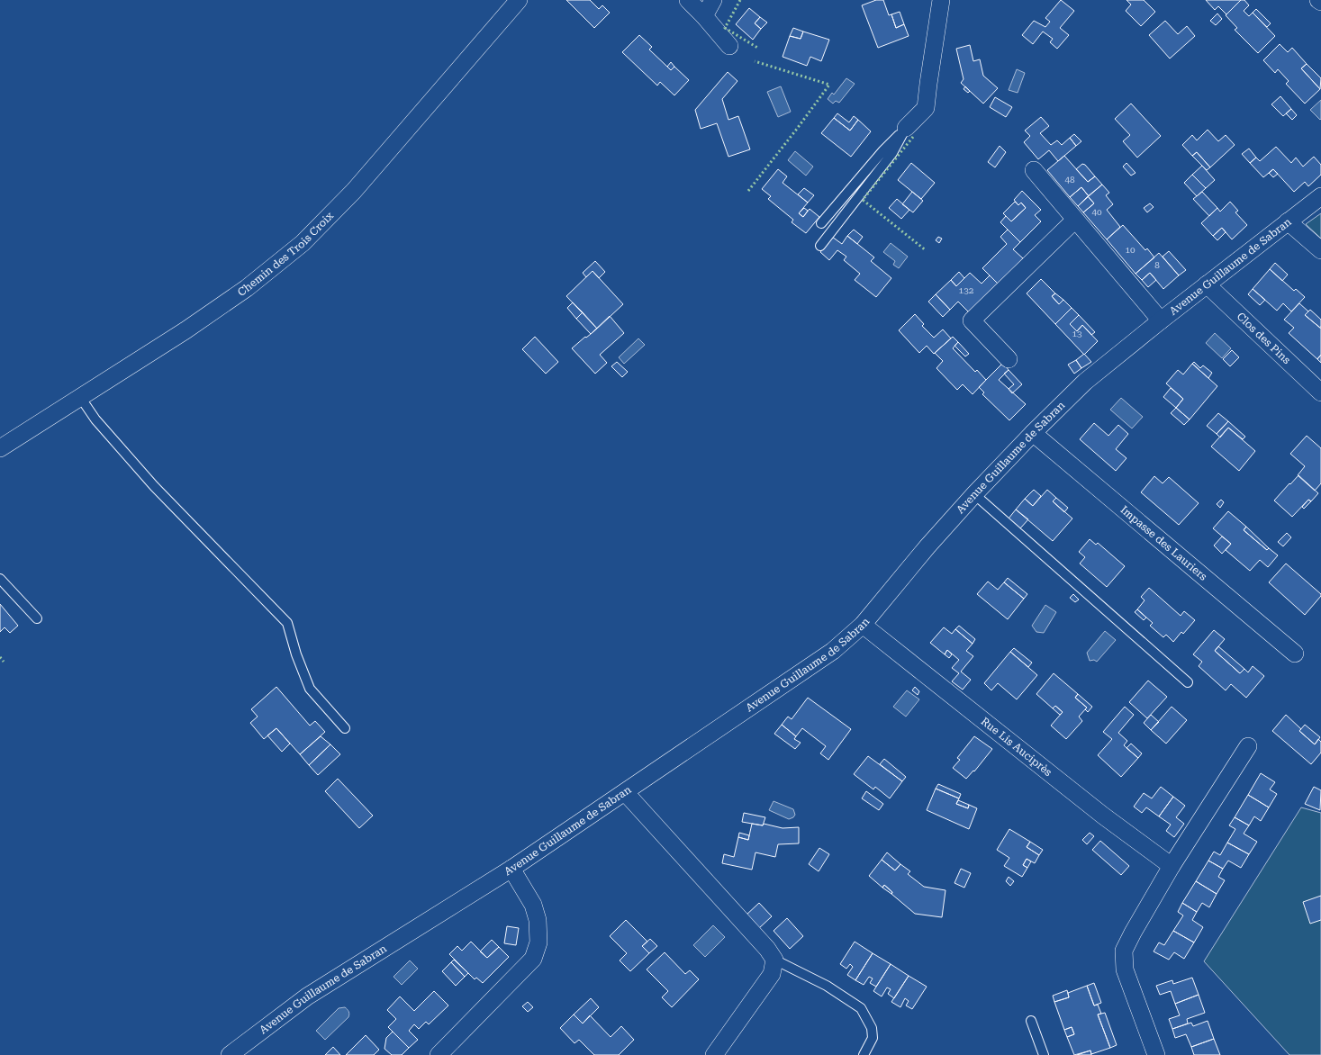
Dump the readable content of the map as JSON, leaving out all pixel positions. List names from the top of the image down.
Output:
{
  "streets": {
    "street": [
      "Chemin des Trois Croix",
      "Avenue Guillaume de Sabran",
      "Clos des Pins",
      "Impasse des Lauriers",
      "Rue Lis Auciprès"
    ]
  },
  "crossings": [
    ["Avenue Guillaume de Sabran", "Clos des Pins"],
    ["Avenue Guillaume de Sabran", "Impasse des Lauriers"],
    ["Avenue Guillaume de Sabran", "Rue Lis Auciprès"]
  ],
  "house_numbers": [
    "48",
    "40",
    "10",
    "8",
    "132",
    "13"
  ]
}
